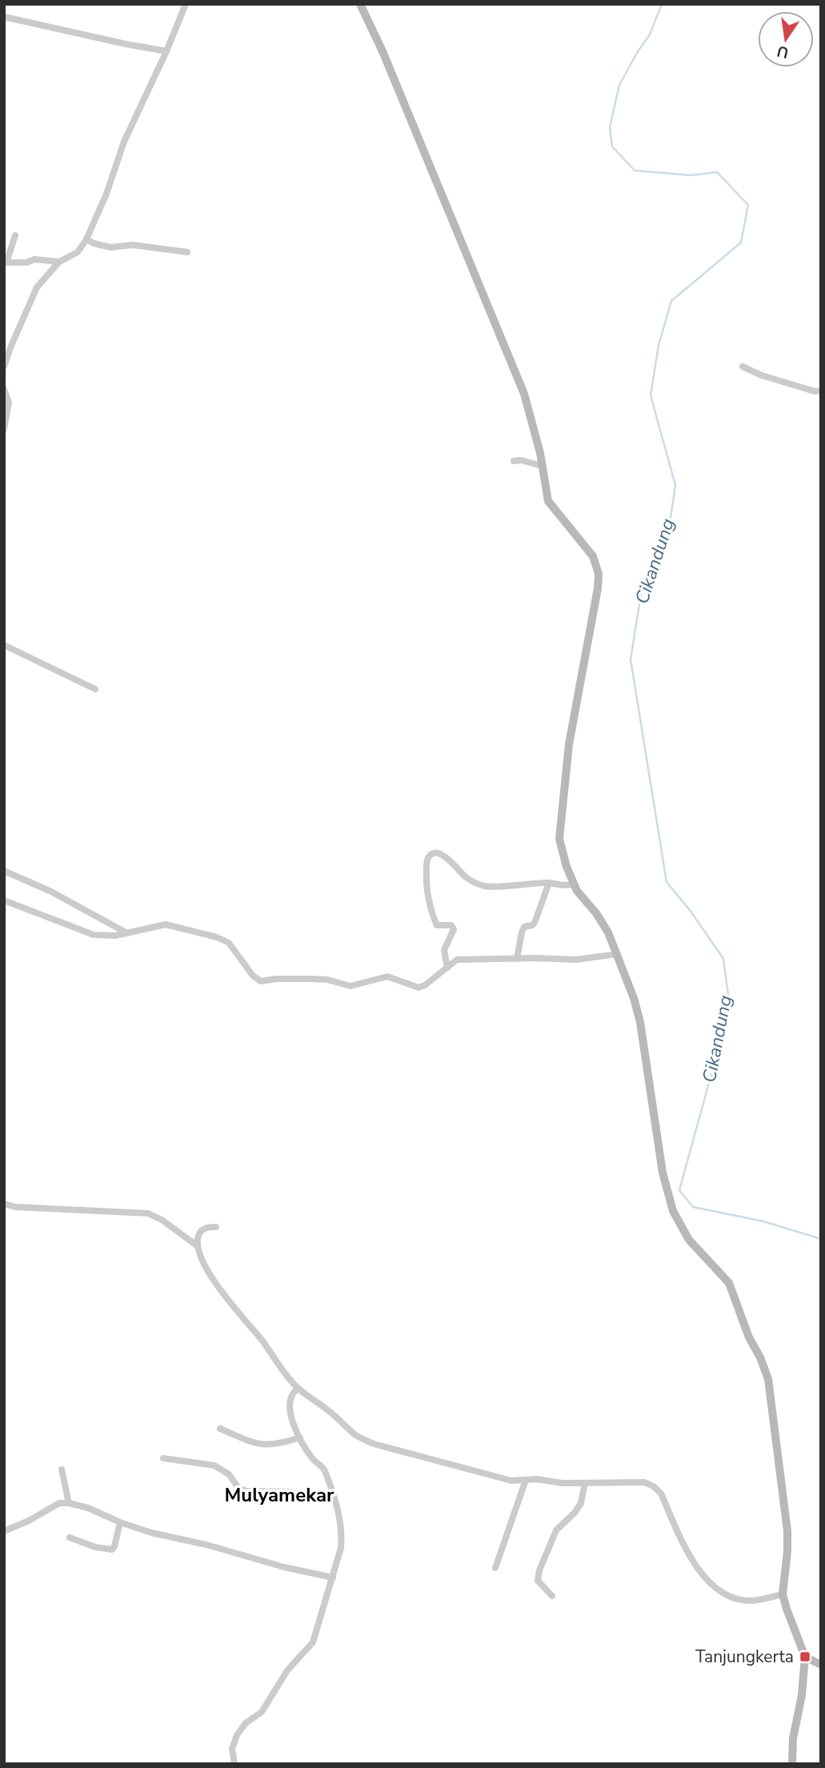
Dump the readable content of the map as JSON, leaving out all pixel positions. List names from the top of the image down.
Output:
{
  "districts": ["Mulyamekar"],
  "water": ["Cikandung"],
  "places": {
    "transit": ["Tanjungkerta"]
  },
  "north": "bottom"
}
